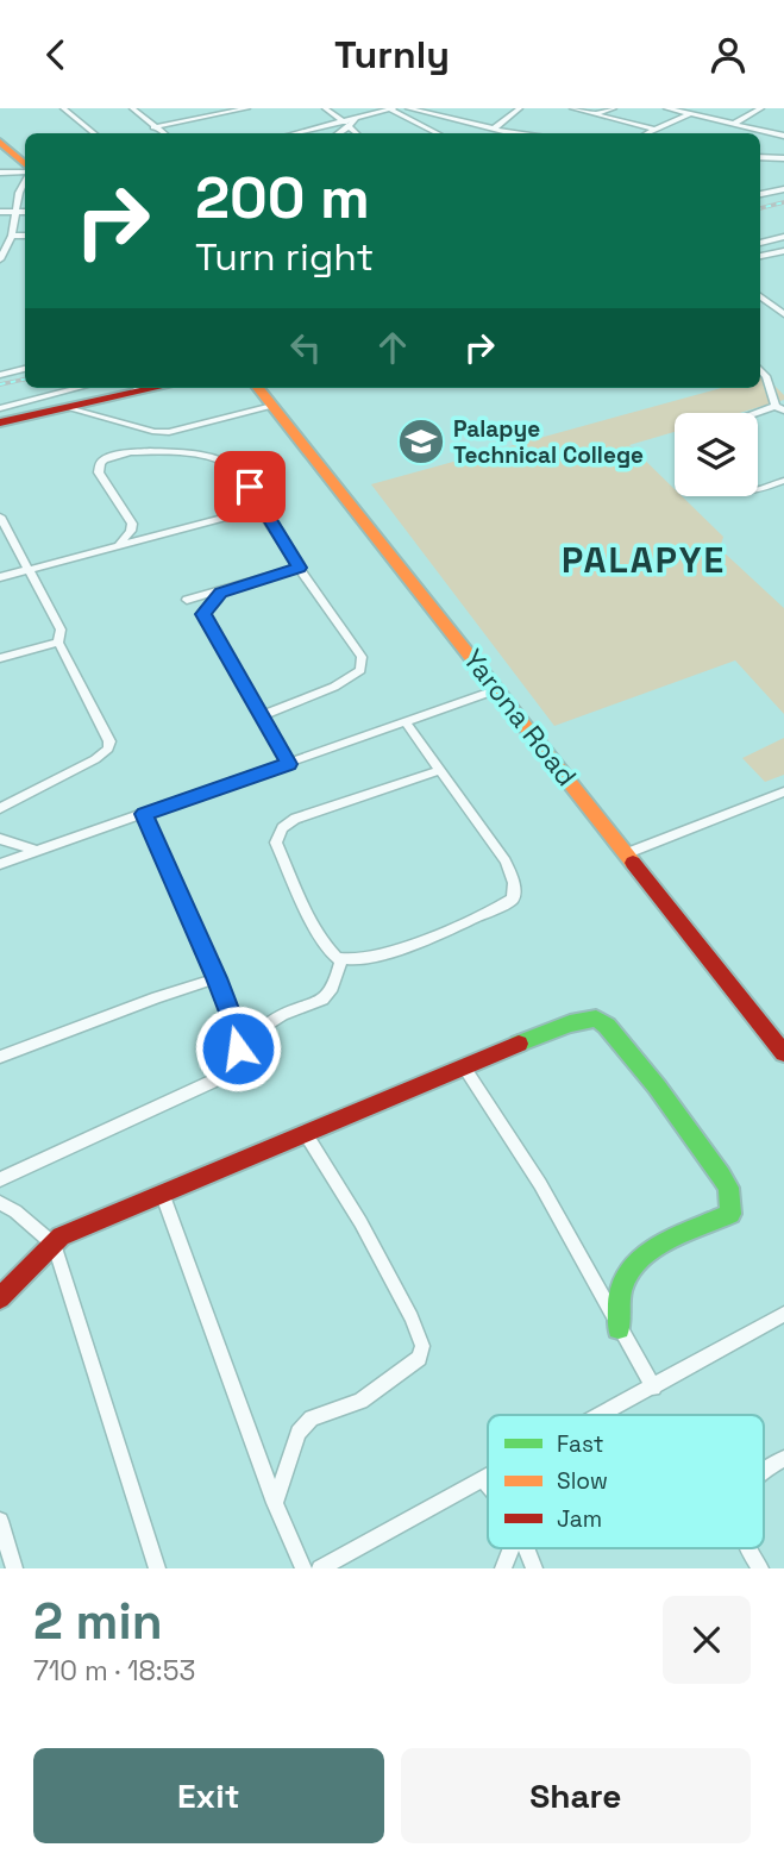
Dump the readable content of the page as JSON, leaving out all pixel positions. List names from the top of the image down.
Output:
{
  "streets": {
    "street": ["Yarona Road"]
  },
  "districts": ["PALAPYE"],
  "places": {
    "school or university": ["Palapye Technical College"]
  },
  "legend": ["Fast", "Slow", "Jam"],
  "page": {
    "header": "Turnly",
    "turn": ["200 m", "Turn right"],
    "heading": ["2 min", "710 m · 18:53"],
    "buttons": ["Exit", "Share"]
  }
}
